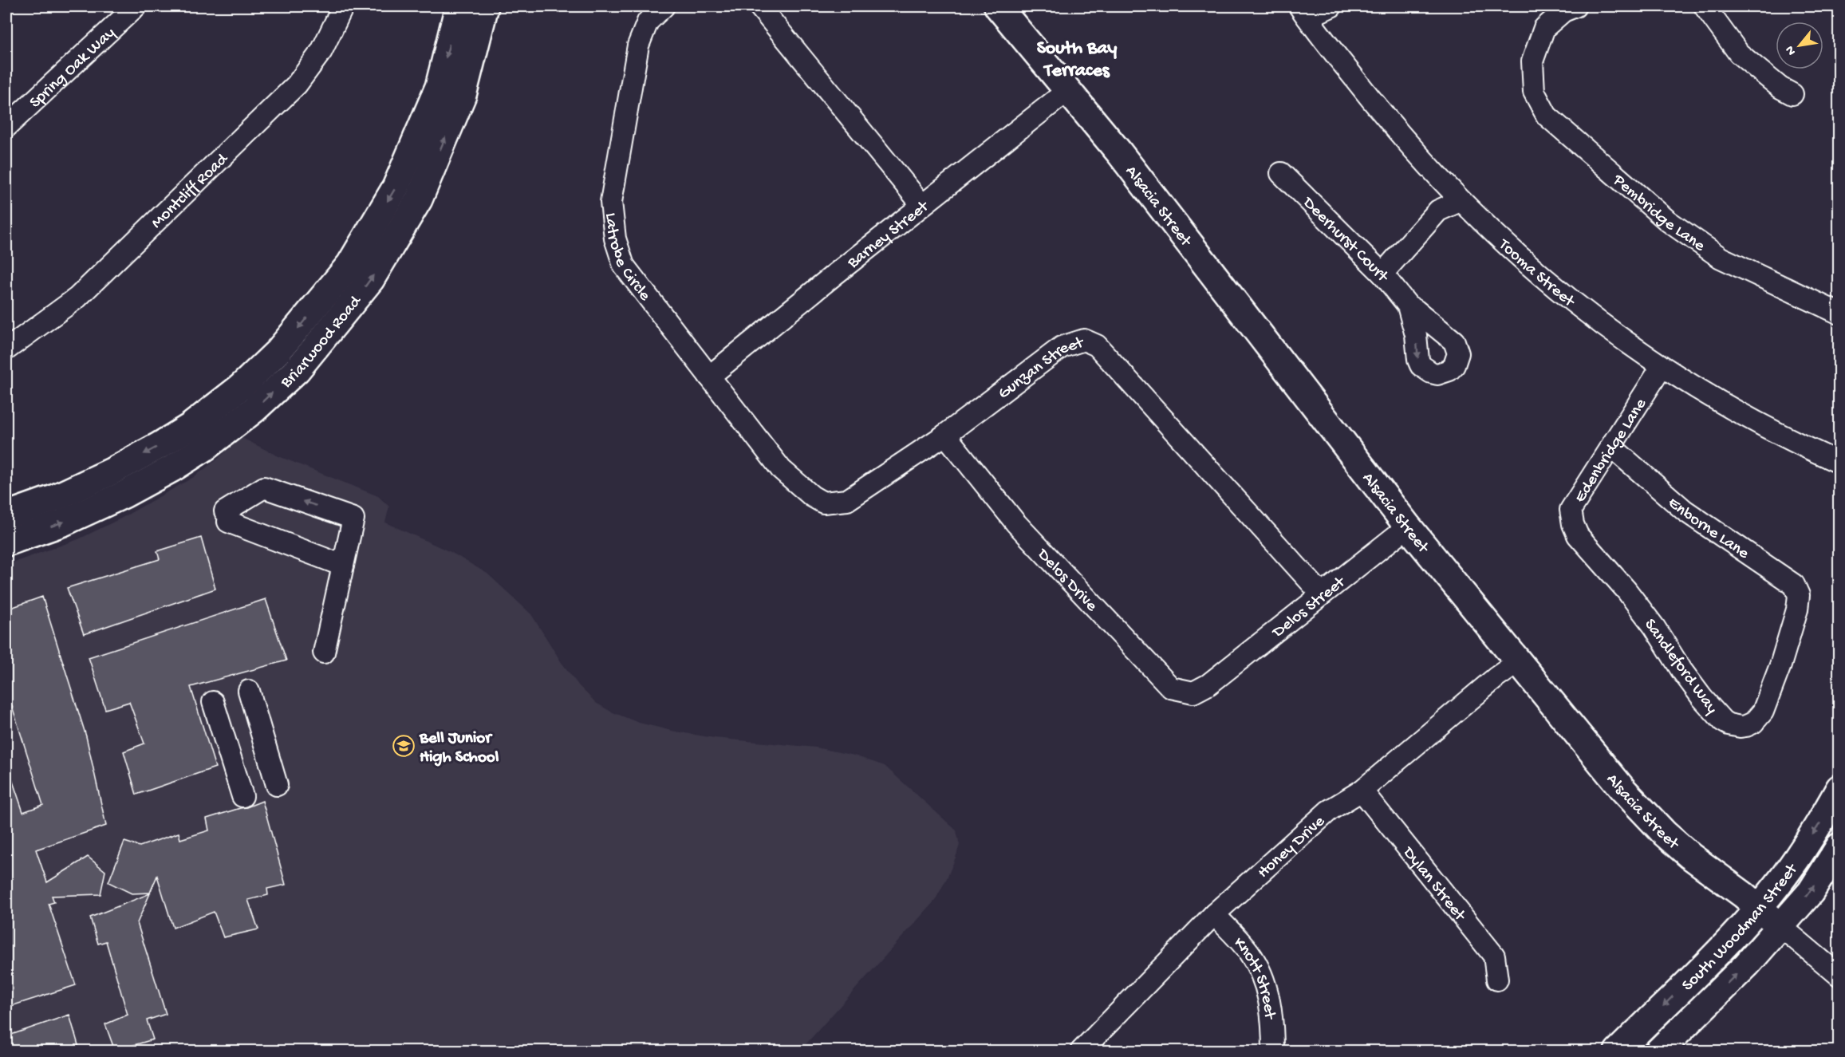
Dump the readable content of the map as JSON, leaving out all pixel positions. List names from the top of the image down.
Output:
{
  "streets": {
    "main road": ["Alsacia Street", "Briarwood Road", "South Woodman Street"],
    "street": [
      "Spring Oak Way",
      "Montcliff Road",
      "Pembridge Lane",
      "Barney Street",
      "Deerhurst Court",
      "Latrobe Circle",
      "Tooma Street",
      "Gunzan Street",
      "Edenbridge Lane",
      "Enborne Lane",
      "Delos Drive",
      "Delos Street",
      "Sandleford Way",
      "Honey Drive",
      "Dylan Street",
      "Knott Street"
    ]
  },
  "crossings": [
    ["Alsacia Street", "Barney Street"],
    ["Alsacia Street", "Delos Street"],
    ["Alsacia Street", "Honey Drive"],
    ["Alsacia Street", "South Woodman Street"],
    ["Barney Street", "Latrobe Circle"],
    ["Latrobe Circle", "Gunzan Street"],
    ["Tooma Street", "Edenbridge Lane"],
    ["Gunzan Street", "Delos Drive"],
    ["Gunzan Street", "Delos Street"],
    ["Edenbridge Lane", "Enborne Lane"],
    ["Edenbridge Lane", "Sandleford Way"],
    ["Enborne Lane", "Sandleford Way"],
    ["Delos Drive", "Delos Street"],
    ["Honey Drive", "Dylan Street"],
    ["Honey Drive", "Knott Street"]
  ],
  "districts": ["South Bay Terraces"],
  "places": {
    "school or university": ["Bell Junior High School"]
  },
  "north": "bottom left"
}
